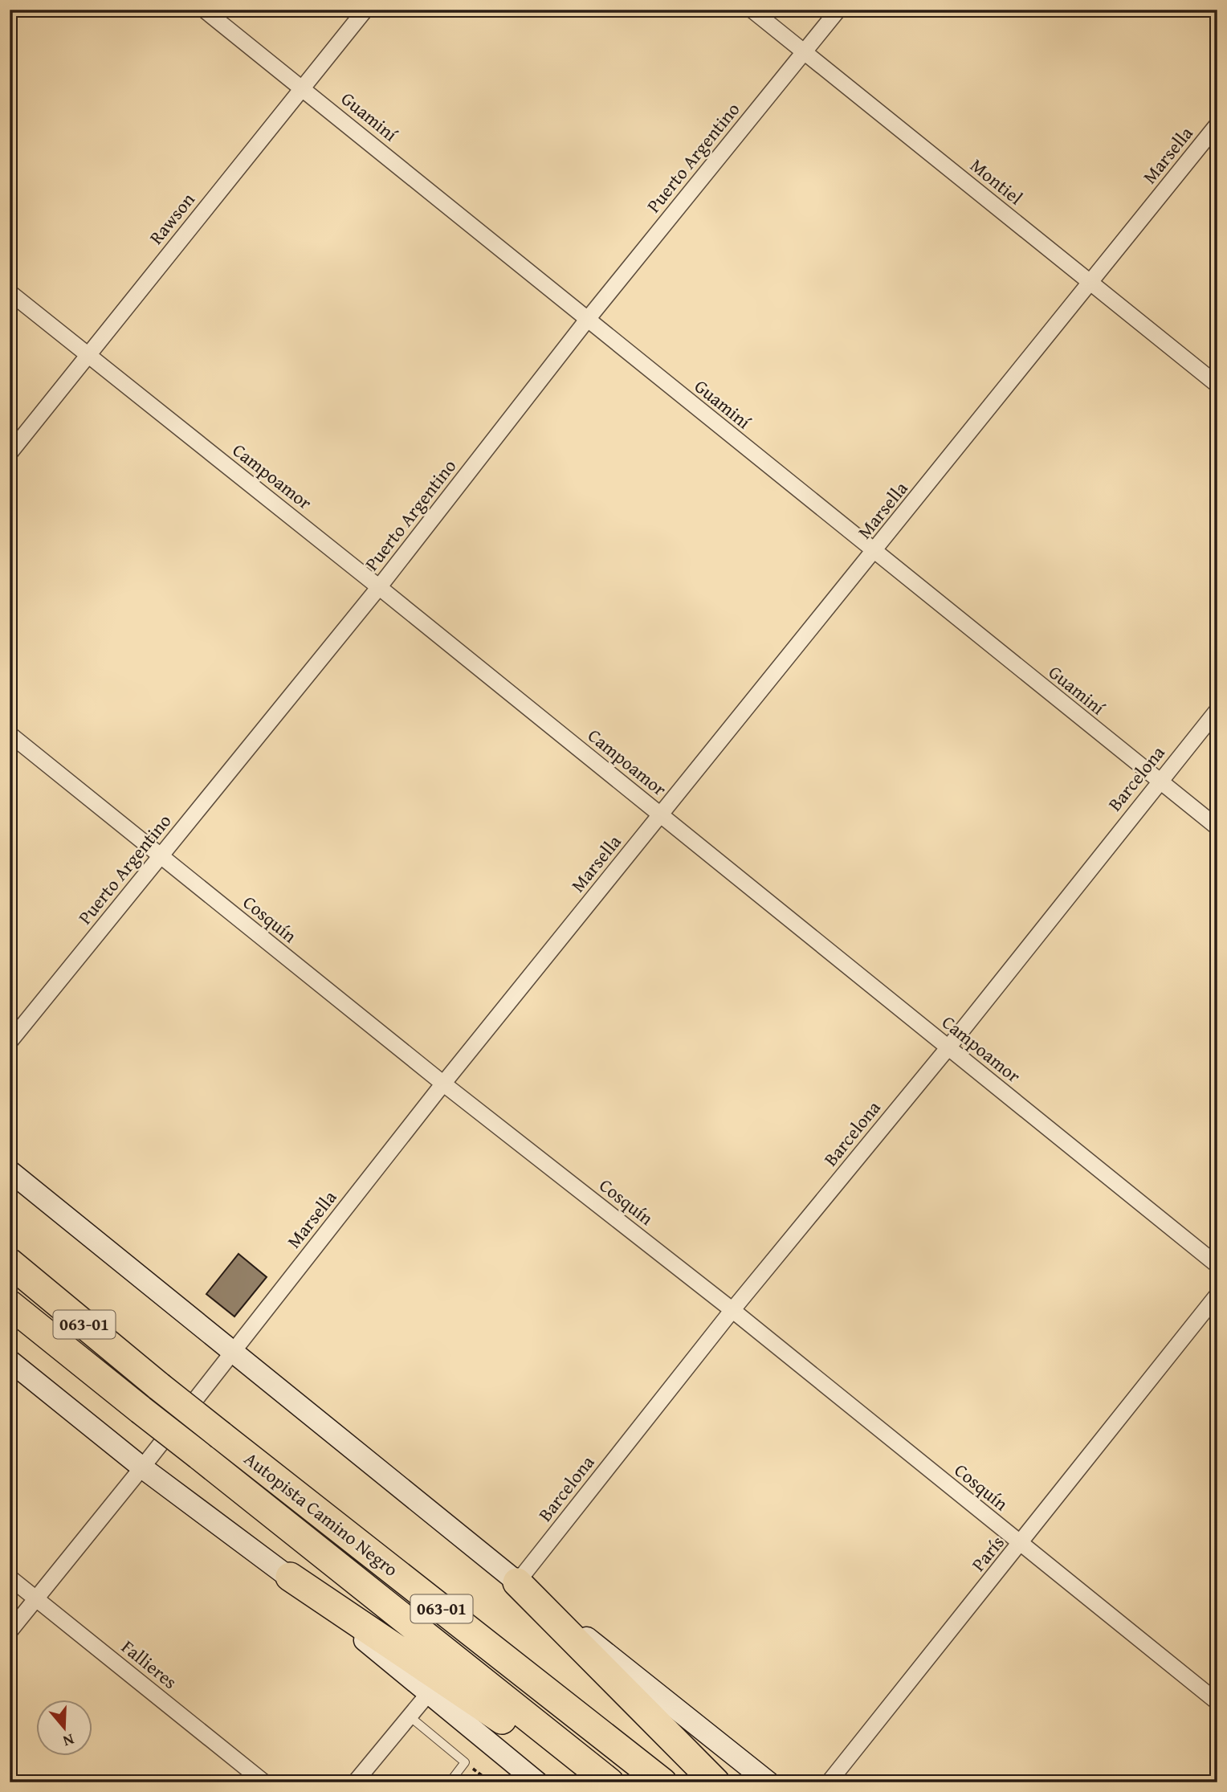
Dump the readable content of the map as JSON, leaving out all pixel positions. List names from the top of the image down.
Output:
{
  "streets": {
    "highway": ["063-01", "Autopista Camino Negro"],
    "street": [
      "Guaminí",
      "Marsella",
      "Puerto Argentino",
      "Montiel",
      "Rawson",
      "Campoamor",
      "Barcelona",
      "Cosquín",
      "París",
      "Fallieres"
    ]
  },
  "crossings": [
    ["Guaminí", "Marsella"],
    ["Guaminí", "Puerto Argentino"],
    ["Guaminí", "Rawson"],
    ["Guaminí", "Barcelona"],
    ["Marsella", "Montiel"],
    ["Marsella", "Campoamor"],
    ["Marsella", "Cosquín"],
    ["Marsella", "Fallieres"],
    ["Puerto Argentino", "Montiel"],
    ["Puerto Argentino", "Campoamor"],
    ["Puerto Argentino", "Cosquín"],
    ["Rawson", "Campoamor"],
    ["Campoamor", "Barcelona"],
    ["Barcelona", "Cosquín"],
    ["Cosquín", "París"]
  ],
  "north": "bottom"
}
